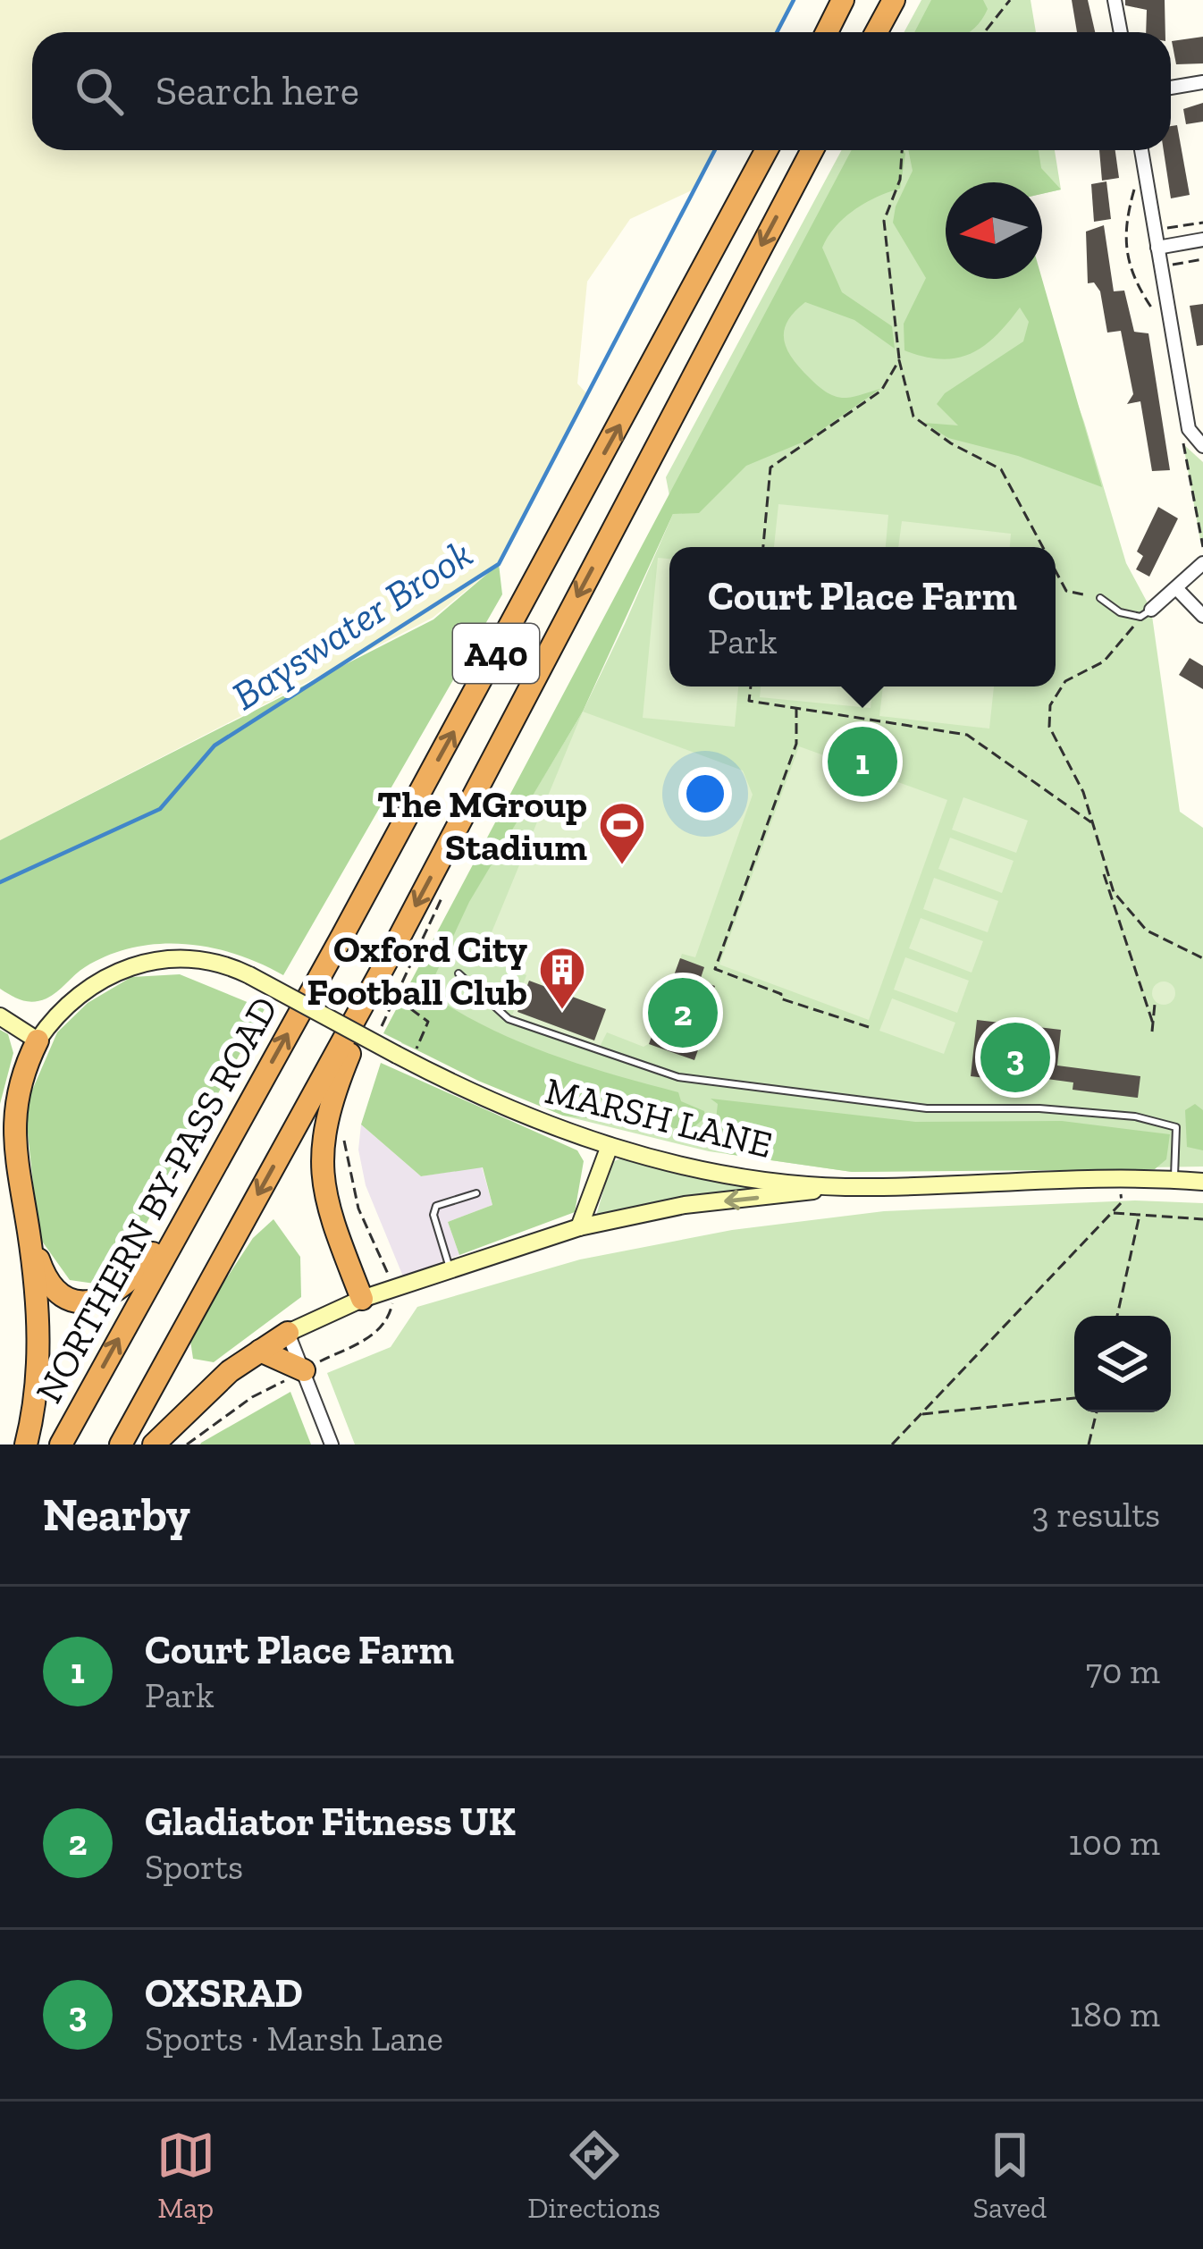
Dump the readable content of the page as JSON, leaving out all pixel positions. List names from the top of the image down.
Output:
{
  "streets": {
    "highway": ["A40", "NORTHERN BY-PASS ROAD"],
    "main road": ["MARSH LANE"]
  },
  "water": ["Bayswater Brook"],
  "places": {
    "sports": ["The MGroup Stadium"],
    "building": ["Oxford City Football Club"]
  },
  "north": "left",
  "page": {
    "search": "Search here",
    "popup": ["Court Place Farm", "Park"],
    "pins": ["1", "2", "3"],
    "heading": ["Nearby", "3 results"],
    "list": [
      {
        "mark": "1",
        "name": "Court Place Farm",
        "note": "Park",
        "value": "70 m"
      },
      {
        "mark": "2",
        "name": "Gladiator Fitness UK",
        "note": "Sports",
        "value": "100 m"
      },
      {
        "mark": "3",
        "name": "OXSRAD",
        "note": "Sports · Marsh Lane",
        "value": "180 m"
      }
    ],
    "nav": ["Map", "Directions", "Saved"]
  }
}
